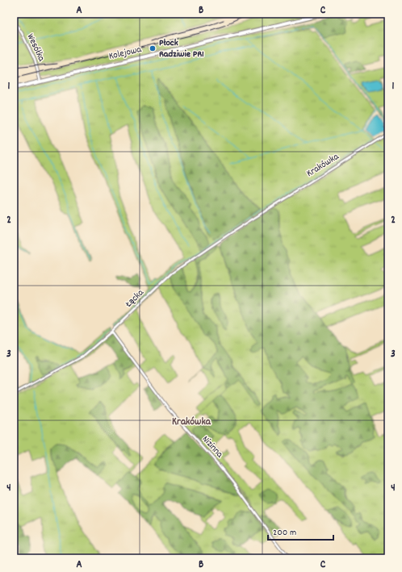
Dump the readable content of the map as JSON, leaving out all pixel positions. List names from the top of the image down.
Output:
{
  "streets": {
    "main road": ["Kolejowa"],
    "street": [
      "Wesółka",
      "Krakówka",
      "Łącka",
      "Nizinna"
    ]
  },
  "crossings": [
    ["Wesółka", "Kolejowa"],
    ["Krakówka", "Łącka"],
    ["Łącka", "Nizinna"]
  ],
  "districts": ["Krakówka"],
  "places": ["Płock Radziwie PR1"],
  "scale_bar": "200 m",
  "grid": {
    "columns": ["A", "B", "C"],
    "rows": [
      "1",
      "2",
      "3",
      "4"
    ]
  }
}
